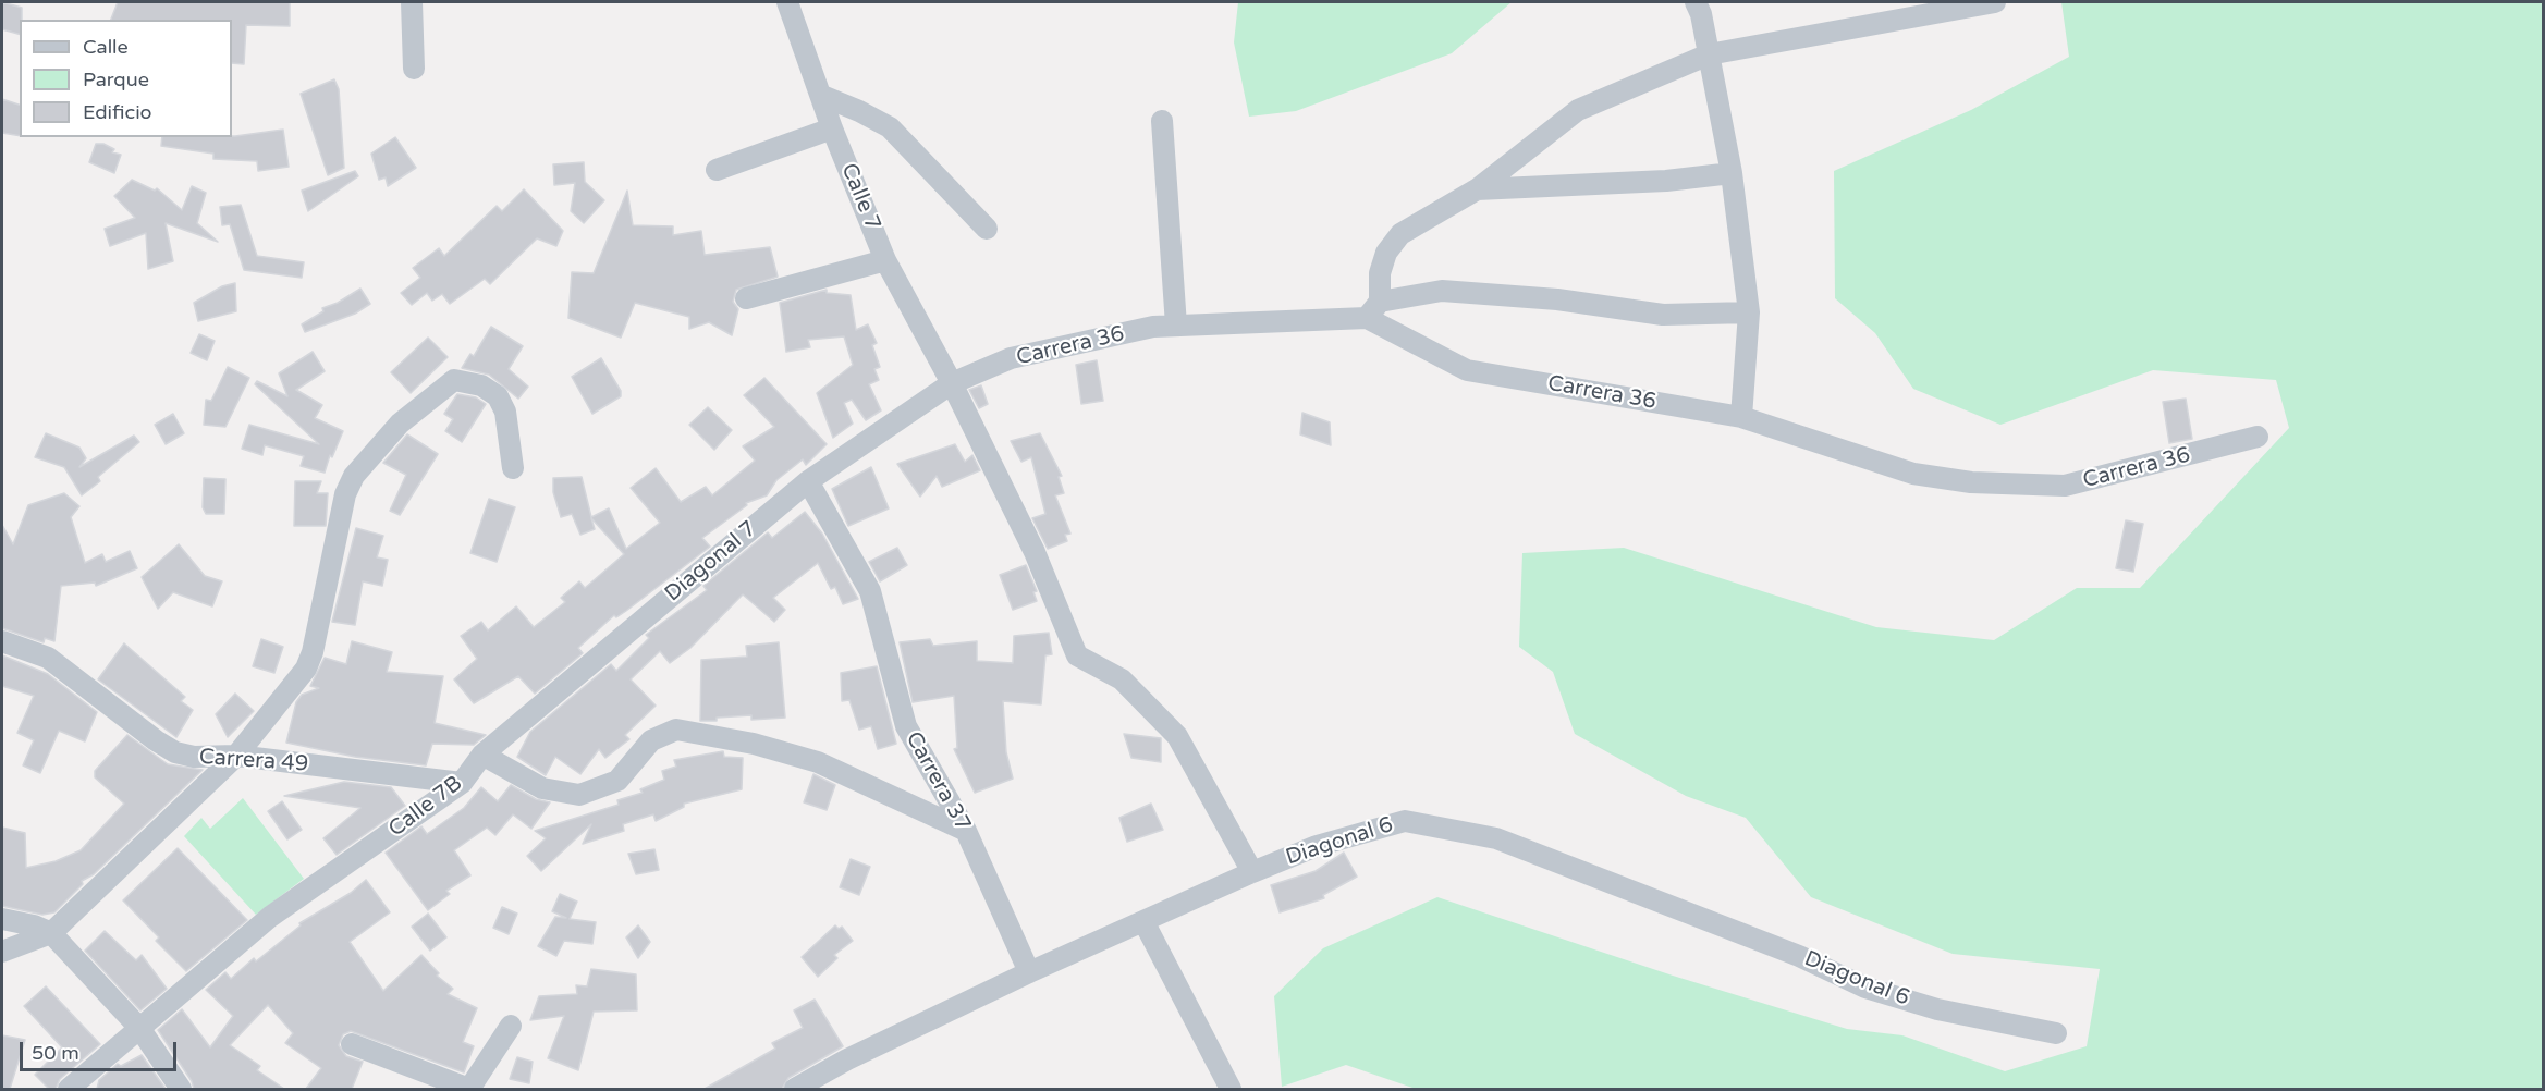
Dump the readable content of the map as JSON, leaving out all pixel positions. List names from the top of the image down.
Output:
{
  "streets": {
    "street": [
      "Calle 7",
      "Carrera 36",
      "Diagonal 7",
      "Carrera 49",
      "Carrera 37",
      "Calle 7B",
      "Diagonal 6"
    ]
  },
  "crossings": [
    ["Calle 7", "Carrera 36"],
    ["Calle 7", "Diagonal 7"],
    ["Calle 7", "Diagonal 6"],
    ["Carrera 36", "Diagonal 7"],
    ["Diagonal 7", "Carrera 37"],
    ["Diagonal 7", "Calle 7B"],
    ["Carrera 49", "Calle 7B"],
    ["Carrera 37", "Diagonal 6"]
  ],
  "legend": ["Calle", "Parque", "Edificio"],
  "scale_bar": "50 m"
}
